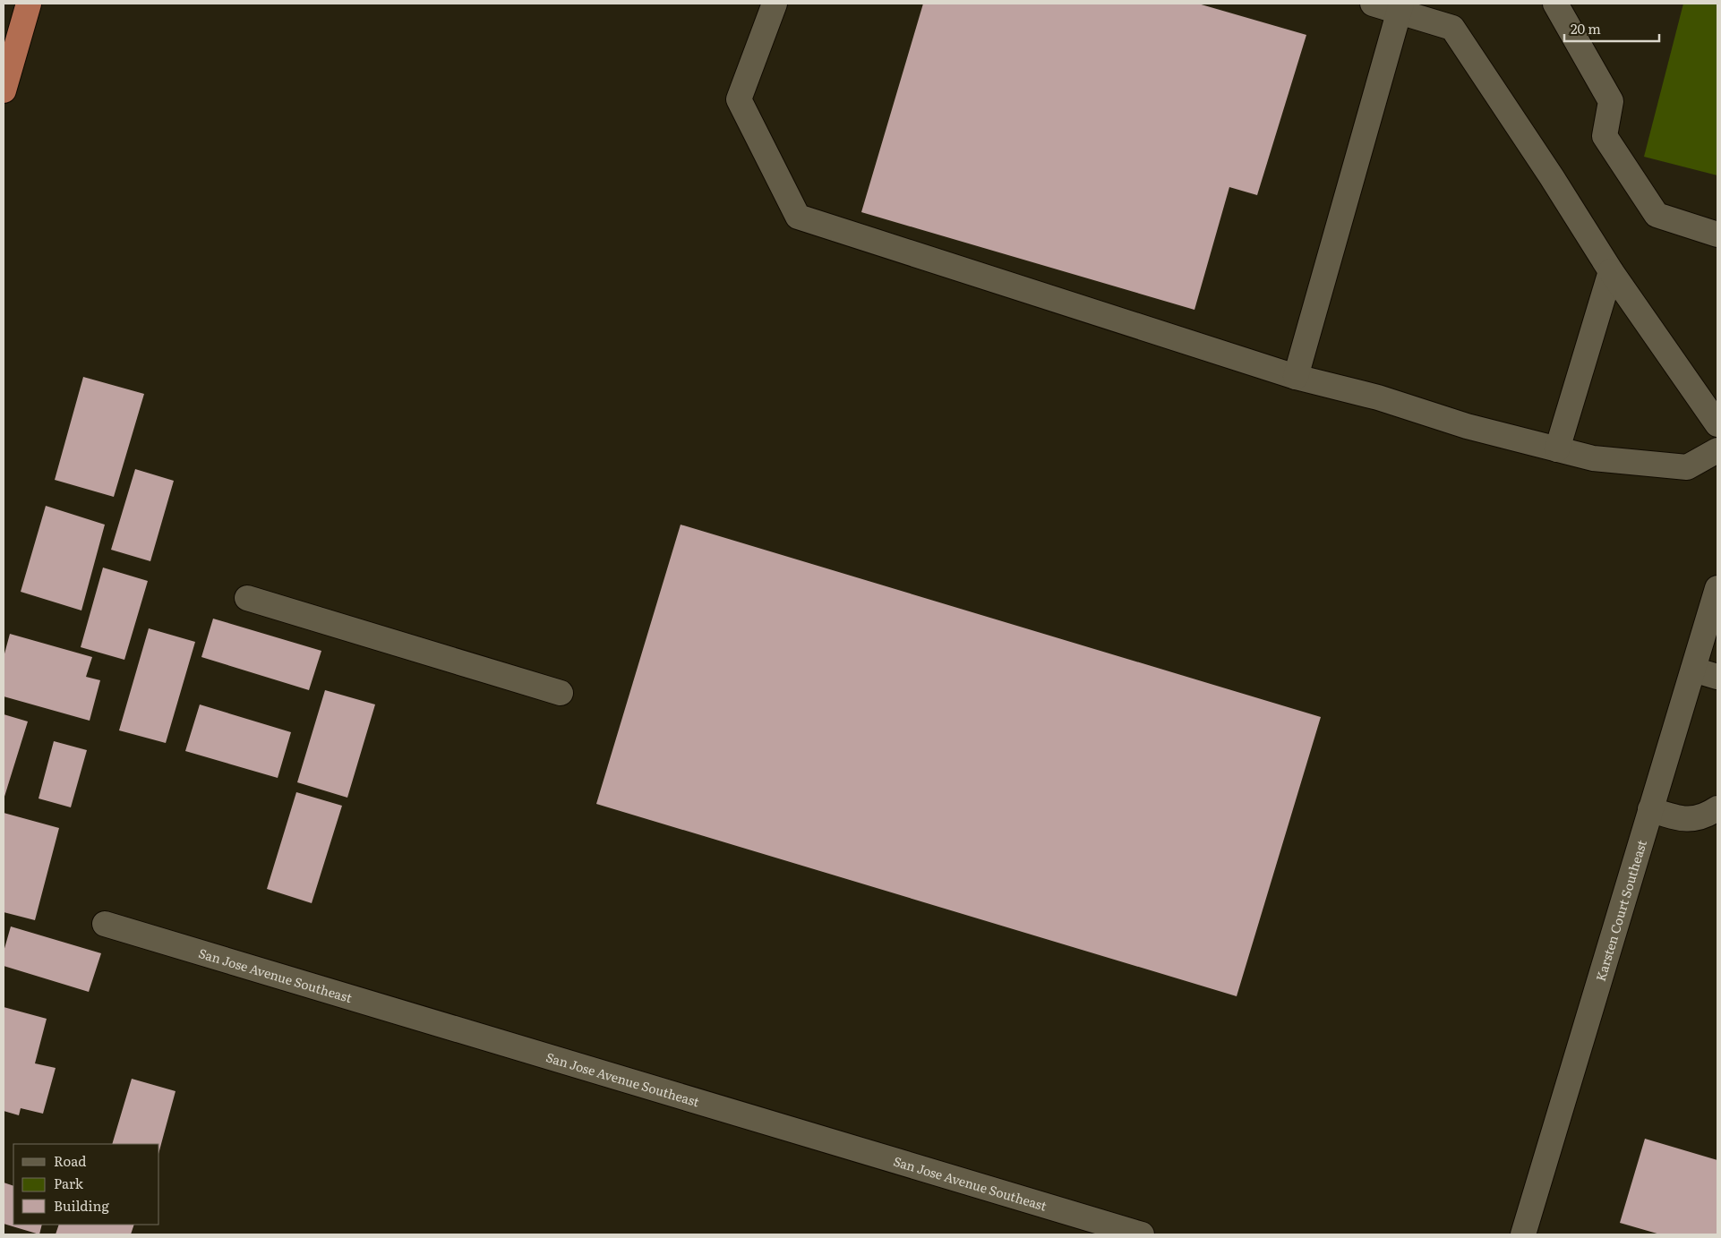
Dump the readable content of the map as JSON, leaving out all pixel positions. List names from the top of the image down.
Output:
{
  "streets": {
    "street": ["Karsten Court Southeast", "San Jose Avenue Southeast"]
  },
  "legend": ["Road", "Park", "Building"],
  "scale_bar": "20 m"
}
